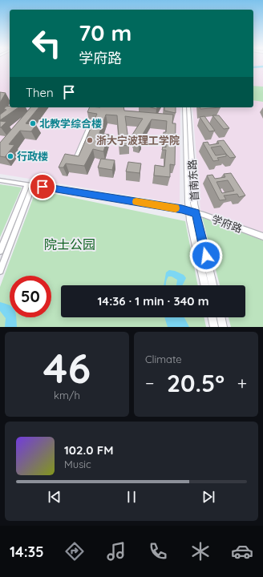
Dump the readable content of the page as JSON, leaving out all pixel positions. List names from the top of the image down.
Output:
{
  "streets": {
    "main road": ["首南东路"],
    "street": ["学府路"]
  },
  "crossings": [
    ["首南东路", "学府路"]
  ],
  "parks": ["院士公园"],
  "places": ["北教学综合楼", "浙大宁波理工学院", "行政楼"],
  "page": {
    "turn": ["70 m", "学府路"],
    "then": "Then",
    "limit": "50",
    "trip": "14:36 · 1 min · 340 m",
    "tile": [
      ["46", "km/h"],
      "Climate"
    ],
    "heat": ["−", "20.5°", "+"],
    "song": ["102.0 FM", "Music"],
    "tabs": "14:35"
  }
}
